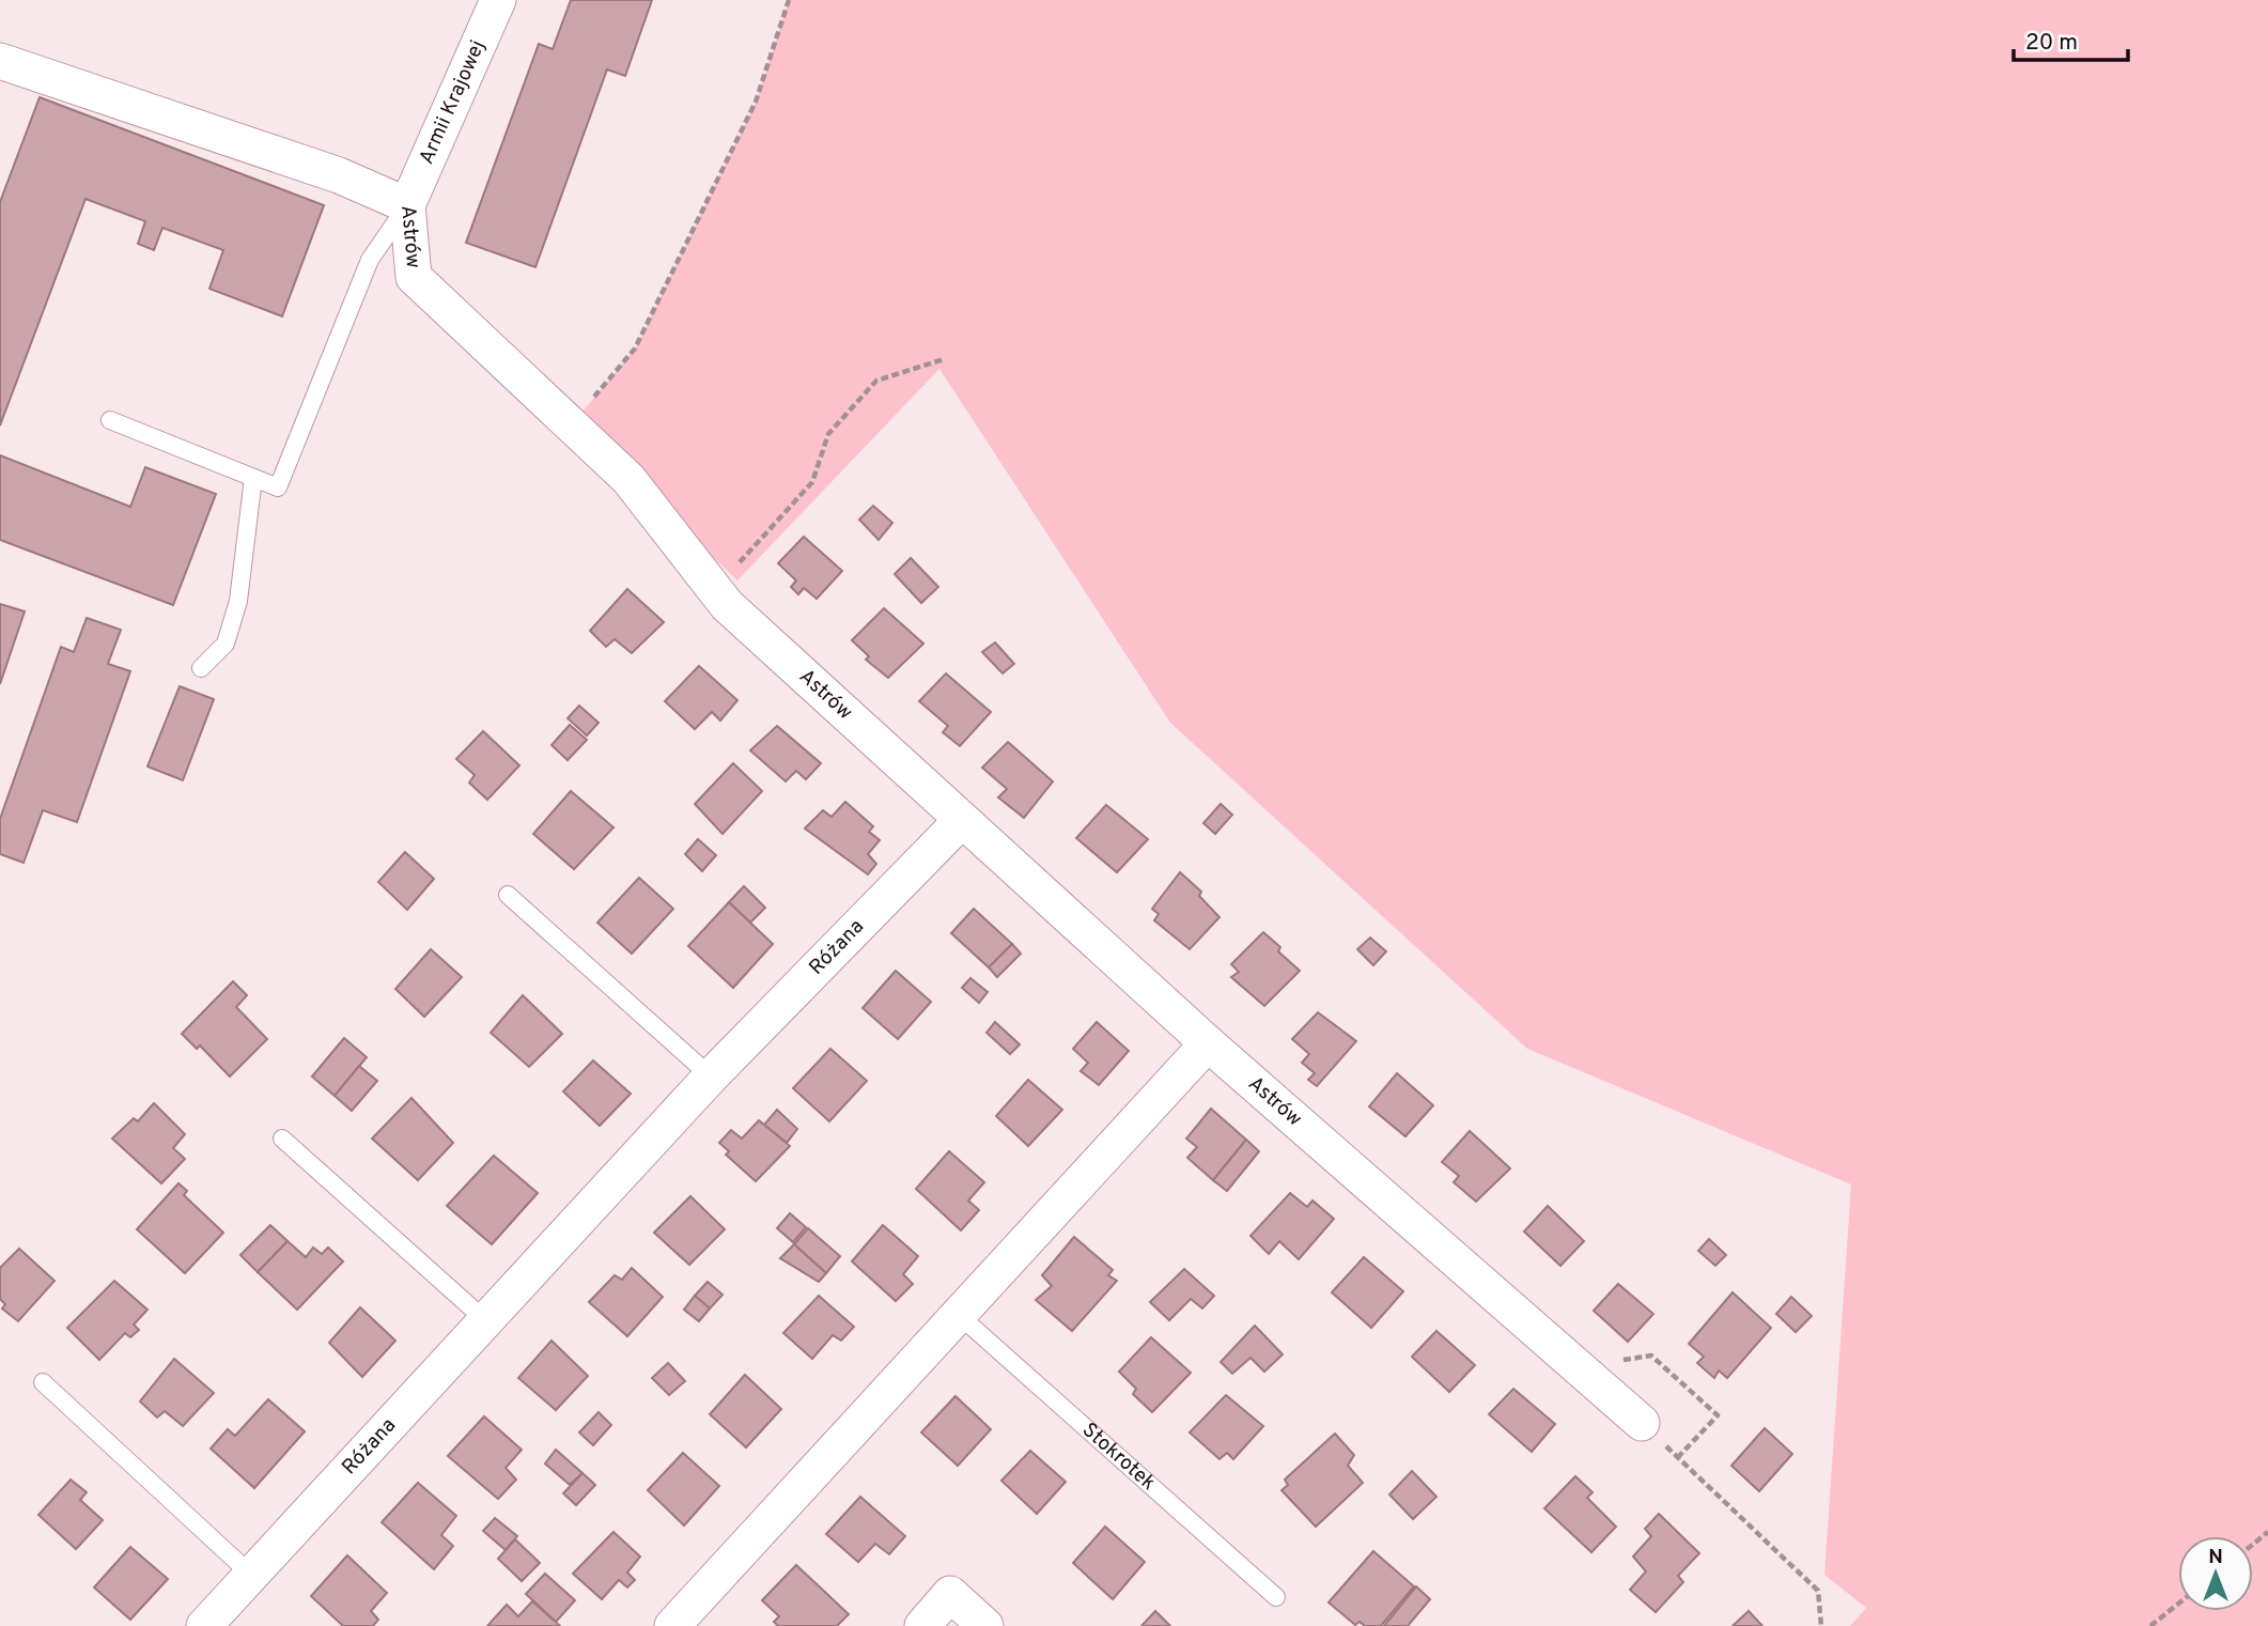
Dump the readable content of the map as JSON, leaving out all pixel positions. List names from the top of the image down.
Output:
{
  "streets": {
    "street": ["Armii Krajowej", "Astrów", "Różana"],
    "lane": ["Stokrotek"]
  },
  "crossings": [
    ["Armii Krajowej", "Astrów"],
    ["Astrów", "Różana"]
  ],
  "scale_bar": "20 m",
  "north": "top"
}
